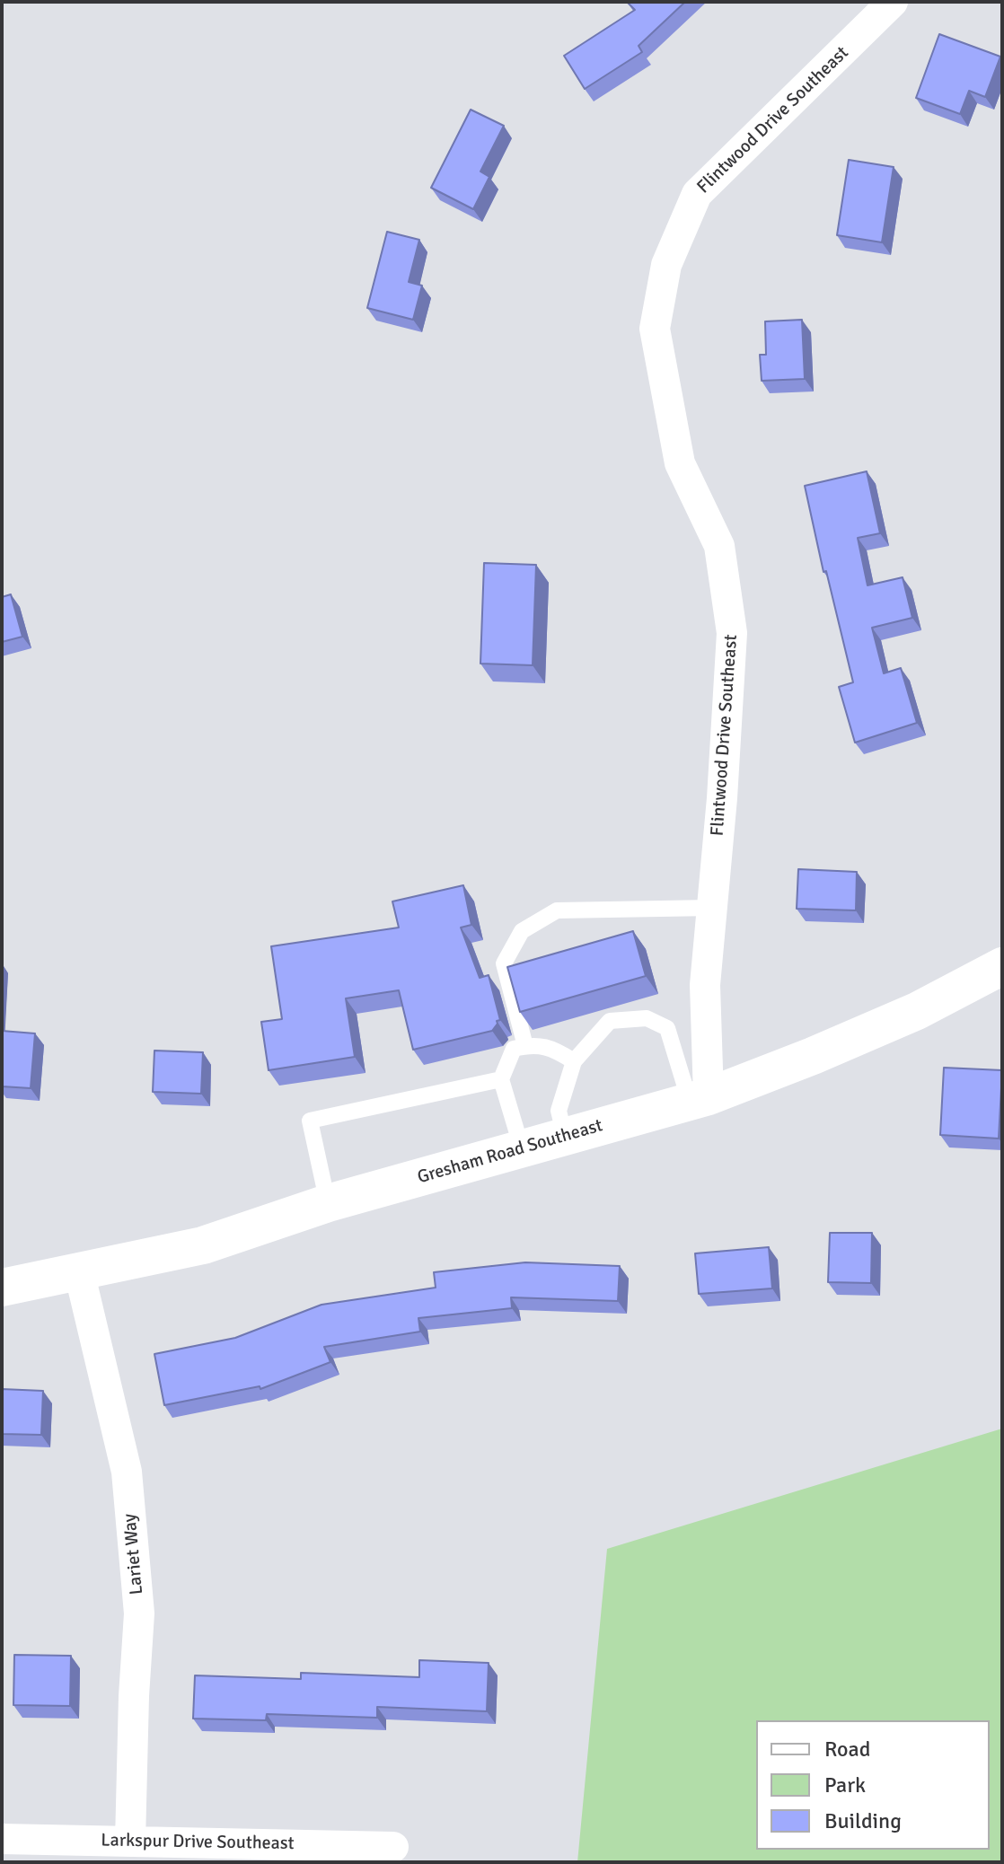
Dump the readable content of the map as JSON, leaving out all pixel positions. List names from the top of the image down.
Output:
{
  "streets": {
    "street": [
      "Flintwood Drive Southeast",
      "Gresham Road Southeast",
      "Lariet Way",
      "Larkspur Drive Southeast"
    ]
  },
  "crossings": [
    ["Flintwood Drive Southeast", "Gresham Road Southeast"],
    ["Gresham Road Southeast", "Lariet Way"],
    ["Lariet Way", "Larkspur Drive Southeast"]
  ],
  "legend": ["Road", "Park", "Building"]
}
